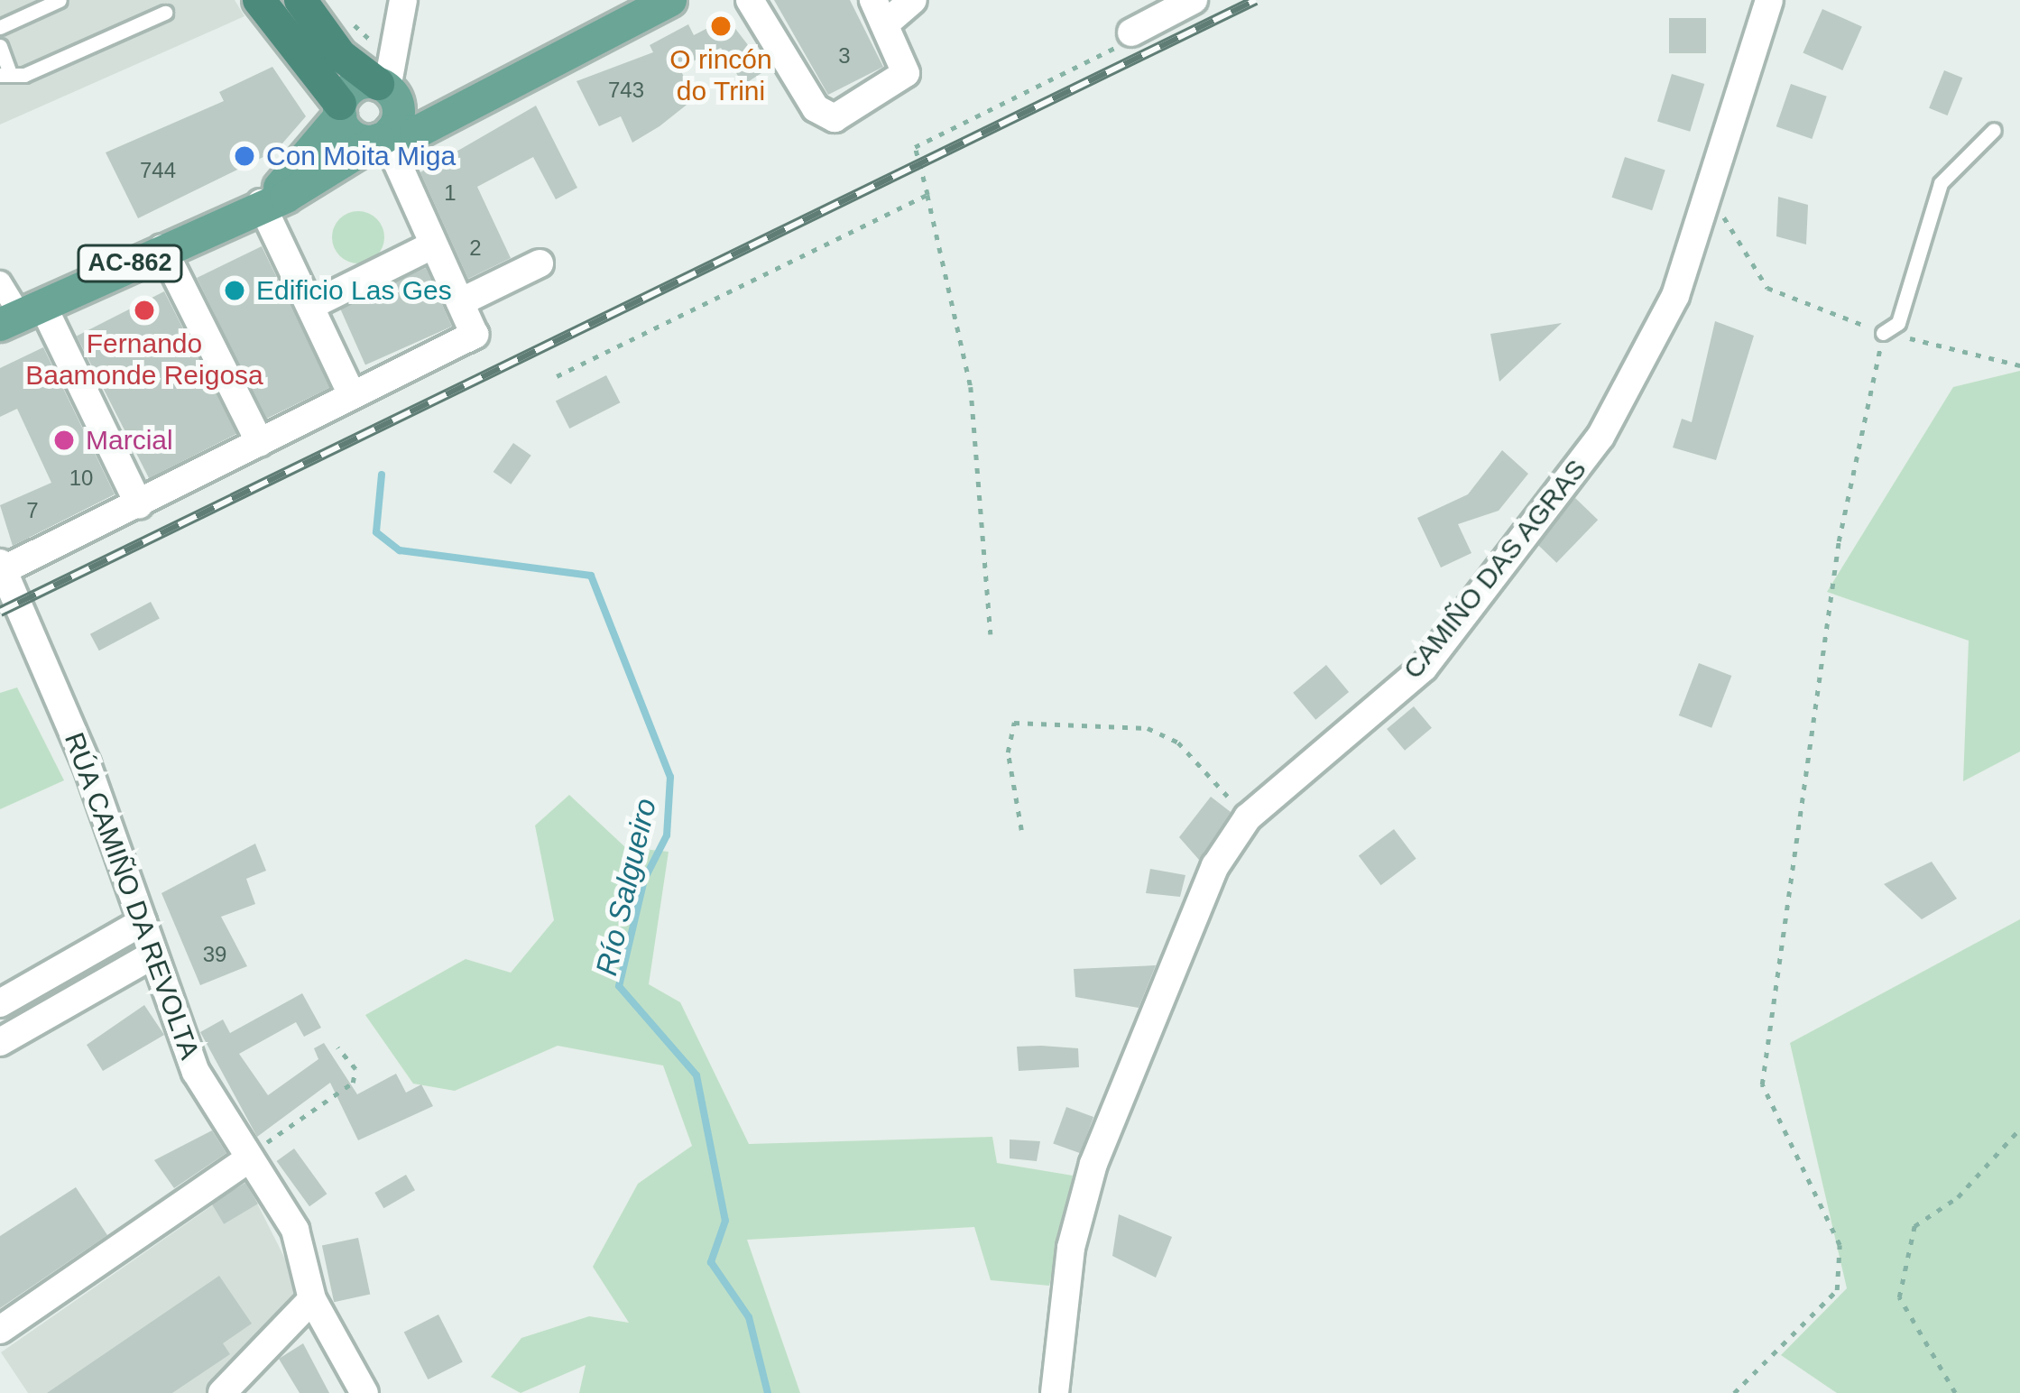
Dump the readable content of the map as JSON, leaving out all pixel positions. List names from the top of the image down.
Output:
{
  "streets": {
    "main road": ["AC-862"],
    "street": ["CAMIÑO DAS AGRAS", "RÚA CAMIÑO DA REVOLTA"]
  },
  "water": ["Río Salgueiro"],
  "places": [
    "O rincón do Trini",
    "Con Moita Miga",
    "Edificio Las Ges",
    "Fernando Baamonde Reigosa",
    "Marcial"
  ],
  "house_numbers": [
    "3",
    "743",
    "744",
    "1",
    "2",
    "10",
    "7",
    "39"
  ]
}
